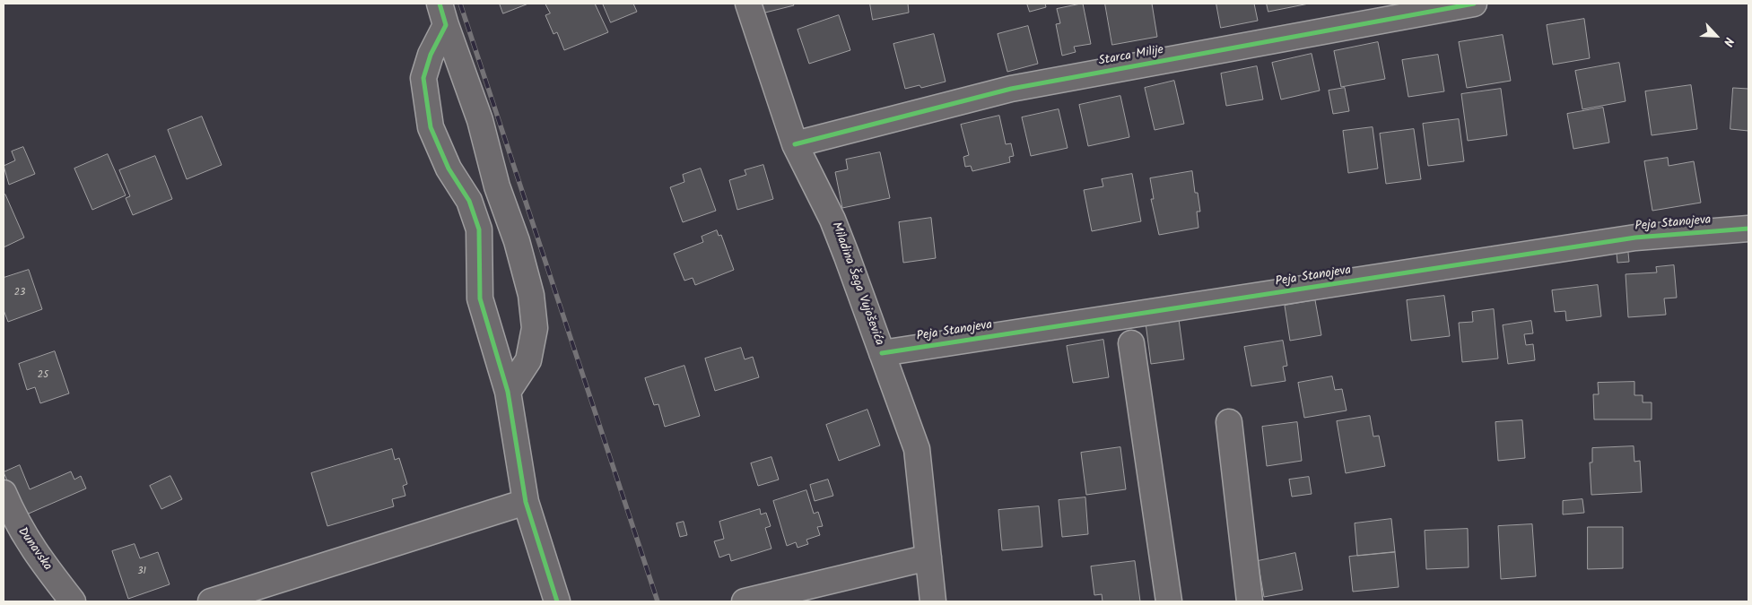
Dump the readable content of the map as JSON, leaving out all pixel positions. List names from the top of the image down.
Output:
{
  "streets": {
    "street": [
      "Starca Milije",
      "Peja Stanojeva",
      "Miladina Šega Vujoševića",
      "Dunavska"
    ]
  },
  "crossings": [
    ["Starca Milije", "Miladina Šega Vujoševića"],
    ["Peja Stanojeva", "Miladina Šega Vujoševića"]
  ],
  "house_numbers": ["23", "25", "31"],
  "north": "bottom right"
}
